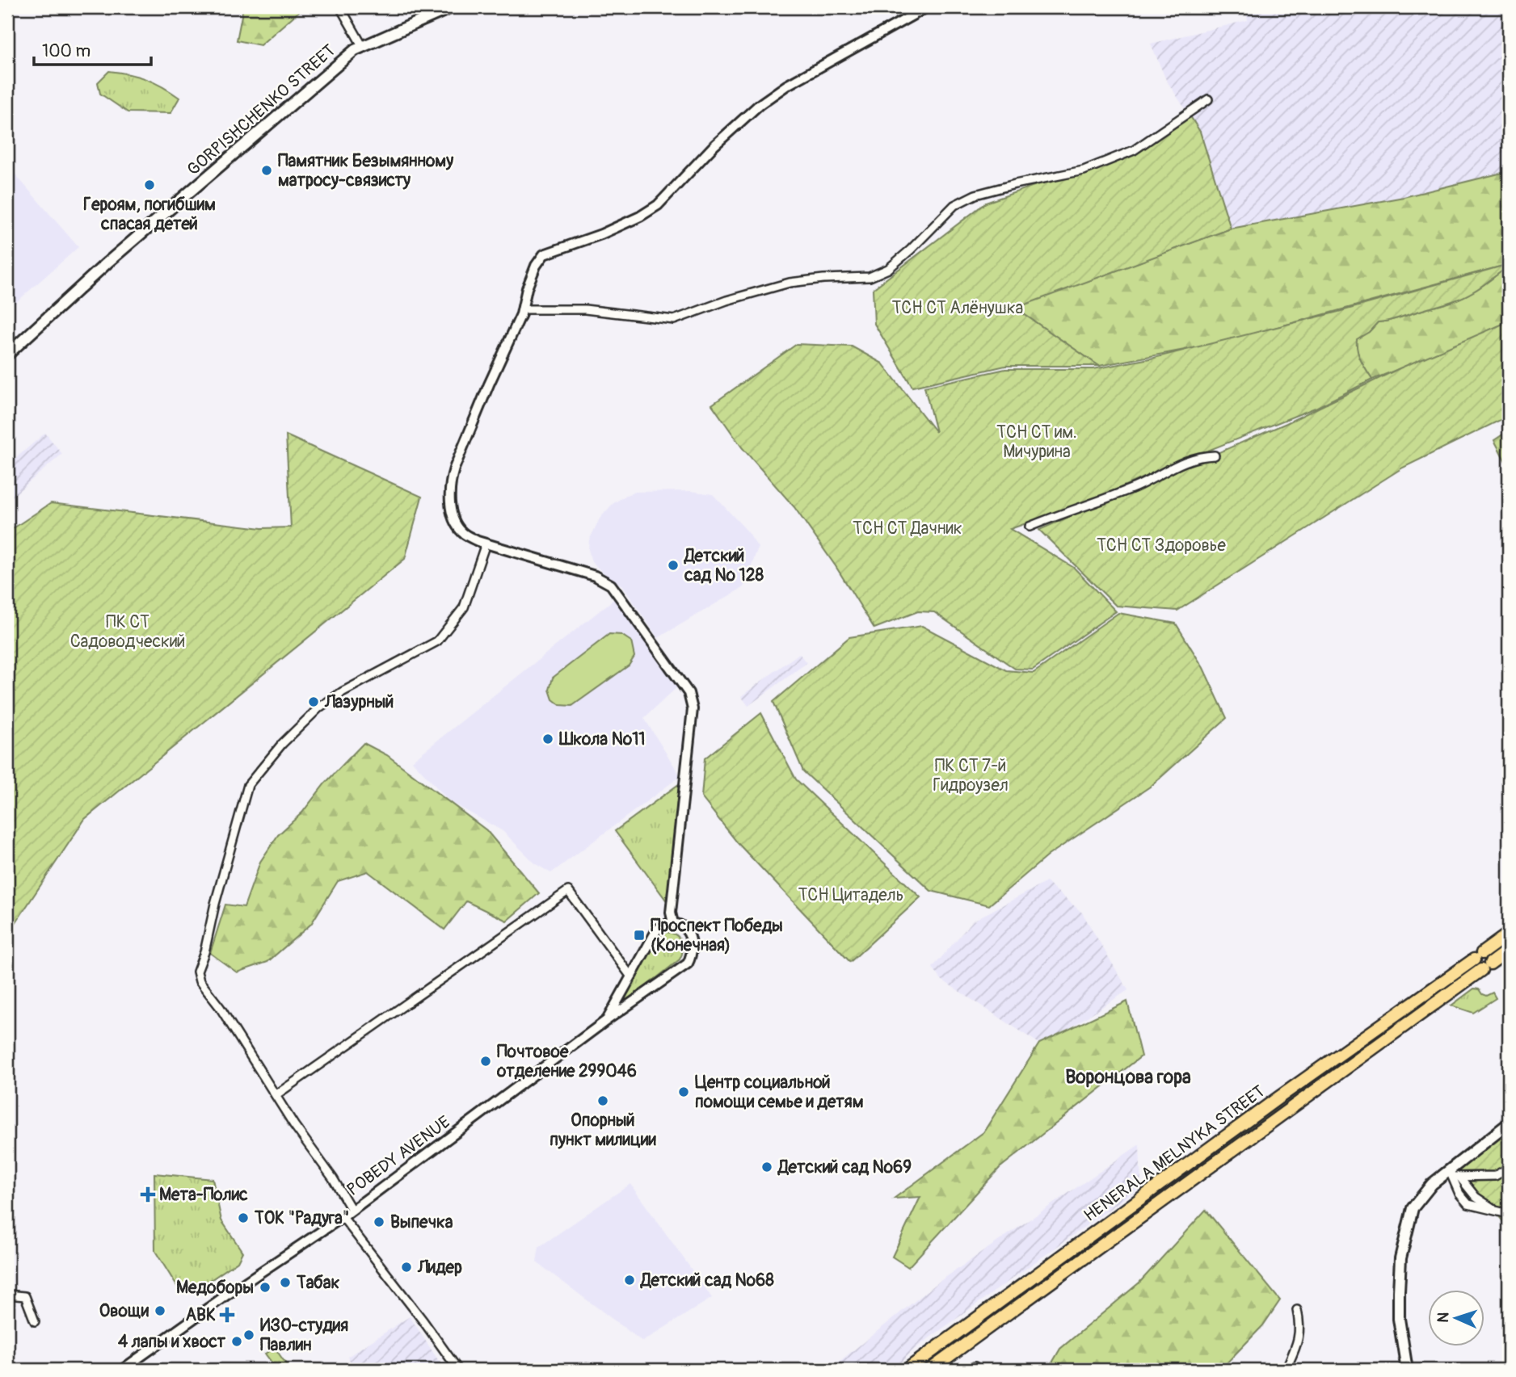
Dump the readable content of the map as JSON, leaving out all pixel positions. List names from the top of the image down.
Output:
{
  "streets": {
    "main road": ["GORPISHCHENKO STREET", "HENERALA MELNYKA STREET"],
    "street": ["POBEDY AVENUE"]
  },
  "districts": ["Воронцова гора"],
  "parks": [
    "ТСН СТ Алёнушка",
    "ТСН СТ им. Мичурина",
    "ТСН СТ Дачник",
    "ТСН СТ Здоровье",
    "ПК СТ Садоводческий",
    "ПК СТ 7-й Гидроузел",
    "ТСН Цитадель"
  ],
  "places": {
    "other": [
      "Памятник Безымянному матросу-связисту",
      "Героям, погибшим спасая детей",
      "Детский сад № 128",
      "Лазурный",
      "Школа №11",
      "Почтовое отделение 299046",
      "Центр социальной помощи семье и детям",
      "Опорный пункт милиции",
      "Детский сад №69",
      "ТОК \"Радуга\"",
      "Выпечка",
      "Лидер",
      "Детский сад №68",
      "Табак",
      "Медоборы",
      "Овощи",
      "ИЗО-студия Павлин",
      "4 лапы и хвост"
    ],
    "transit": ["Проспект Победы (Конечная)"],
    "health": ["Мета-Полис", "АВК"]
  },
  "scale_bar": "100 m",
  "north": "left"
}
